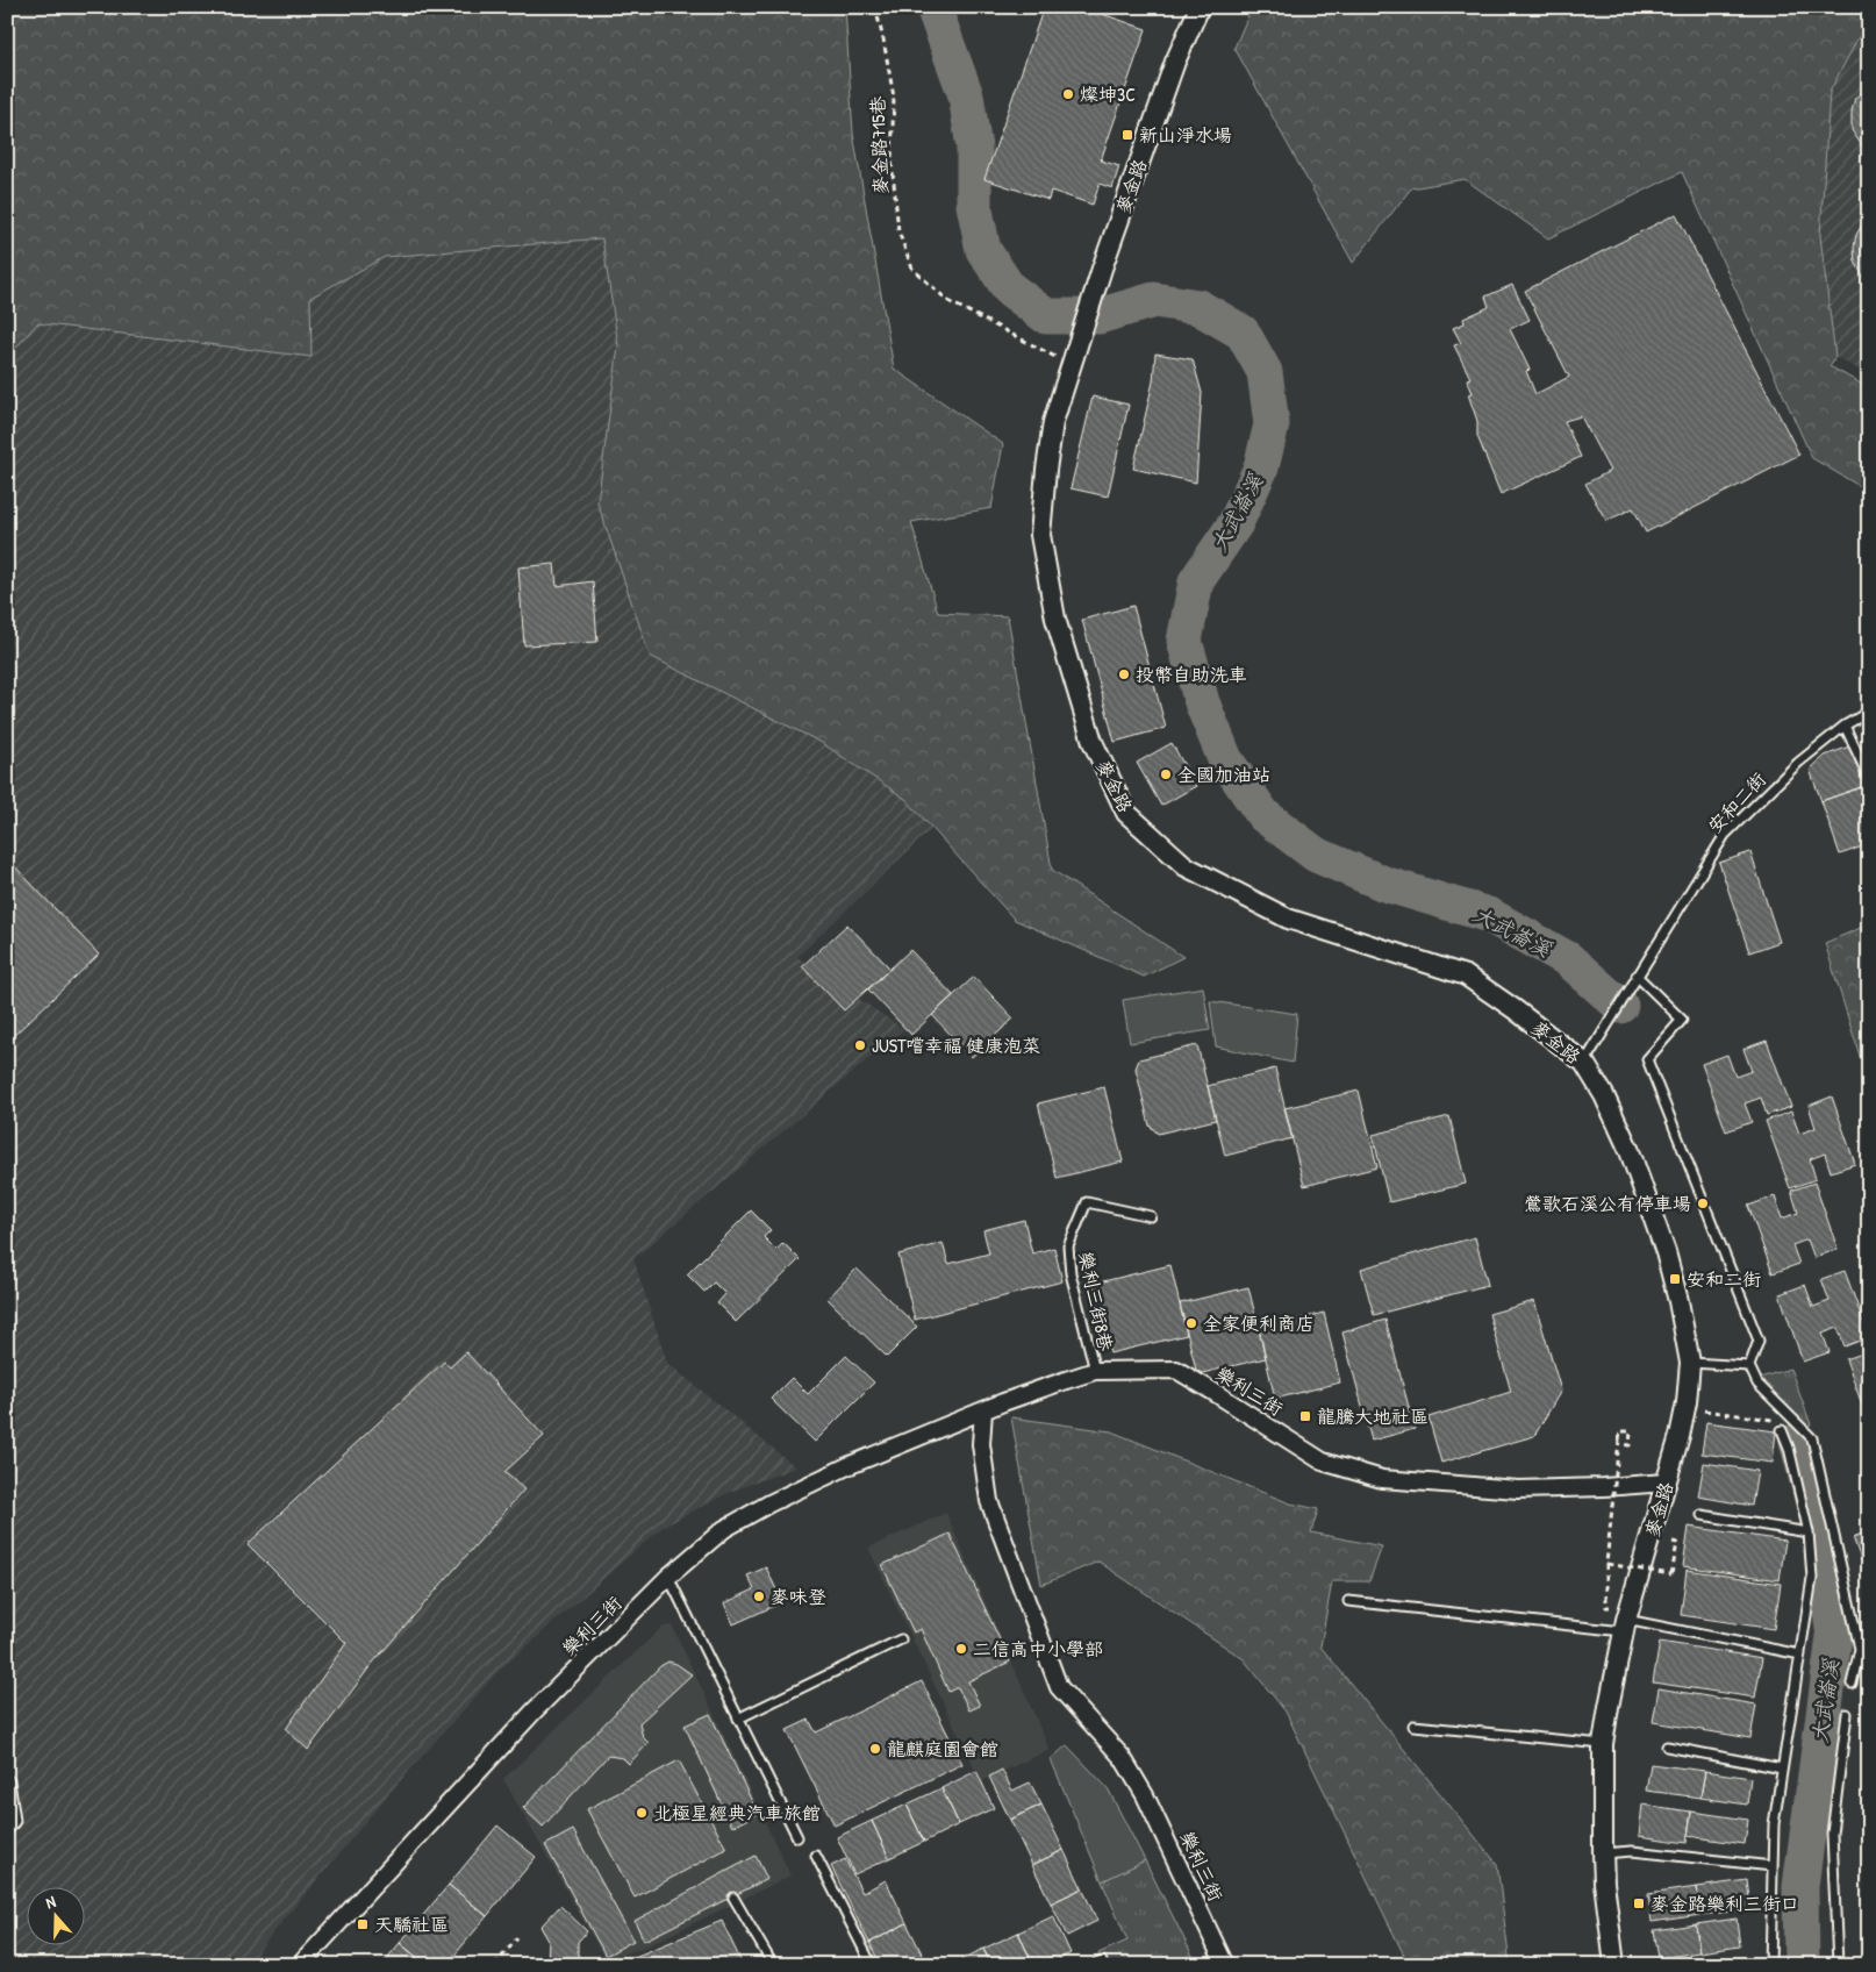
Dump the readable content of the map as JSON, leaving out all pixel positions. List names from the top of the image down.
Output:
{
  "streets": {
    "street": ["麥金路", "樂利三街"],
    "lane": ["安和二街", "樂利三街8巷"],
    "path": ["麥金路715巷"]
  },
  "crossings": [
    ["麥金路715巷", "麥金路"],
    ["麥金路", "安和二街"],
    ["麥金路", "樂利三街"],
    ["樂利三街8巷", "樂利三街"]
  ],
  "water": ["大武崙溪"],
  "places": {
    "other": [
      "燦坤3C",
      "投幣自助洗車",
      "全國加油站",
      "JUST嚐幸福 健康泡菜",
      "鶯歌石溪公有停車場",
      "全家便利商店",
      "麥味登",
      "二信高中小學部",
      "龍麒庭園會館",
      "北極星經典汽車旅館"
    ],
    "transit": [
      "新山淨水場",
      "安和二街",
      "龍騰大地社區",
      "麥金路樂利三街口",
      "天驕社區"
    ]
  },
  "north": "top"
}
